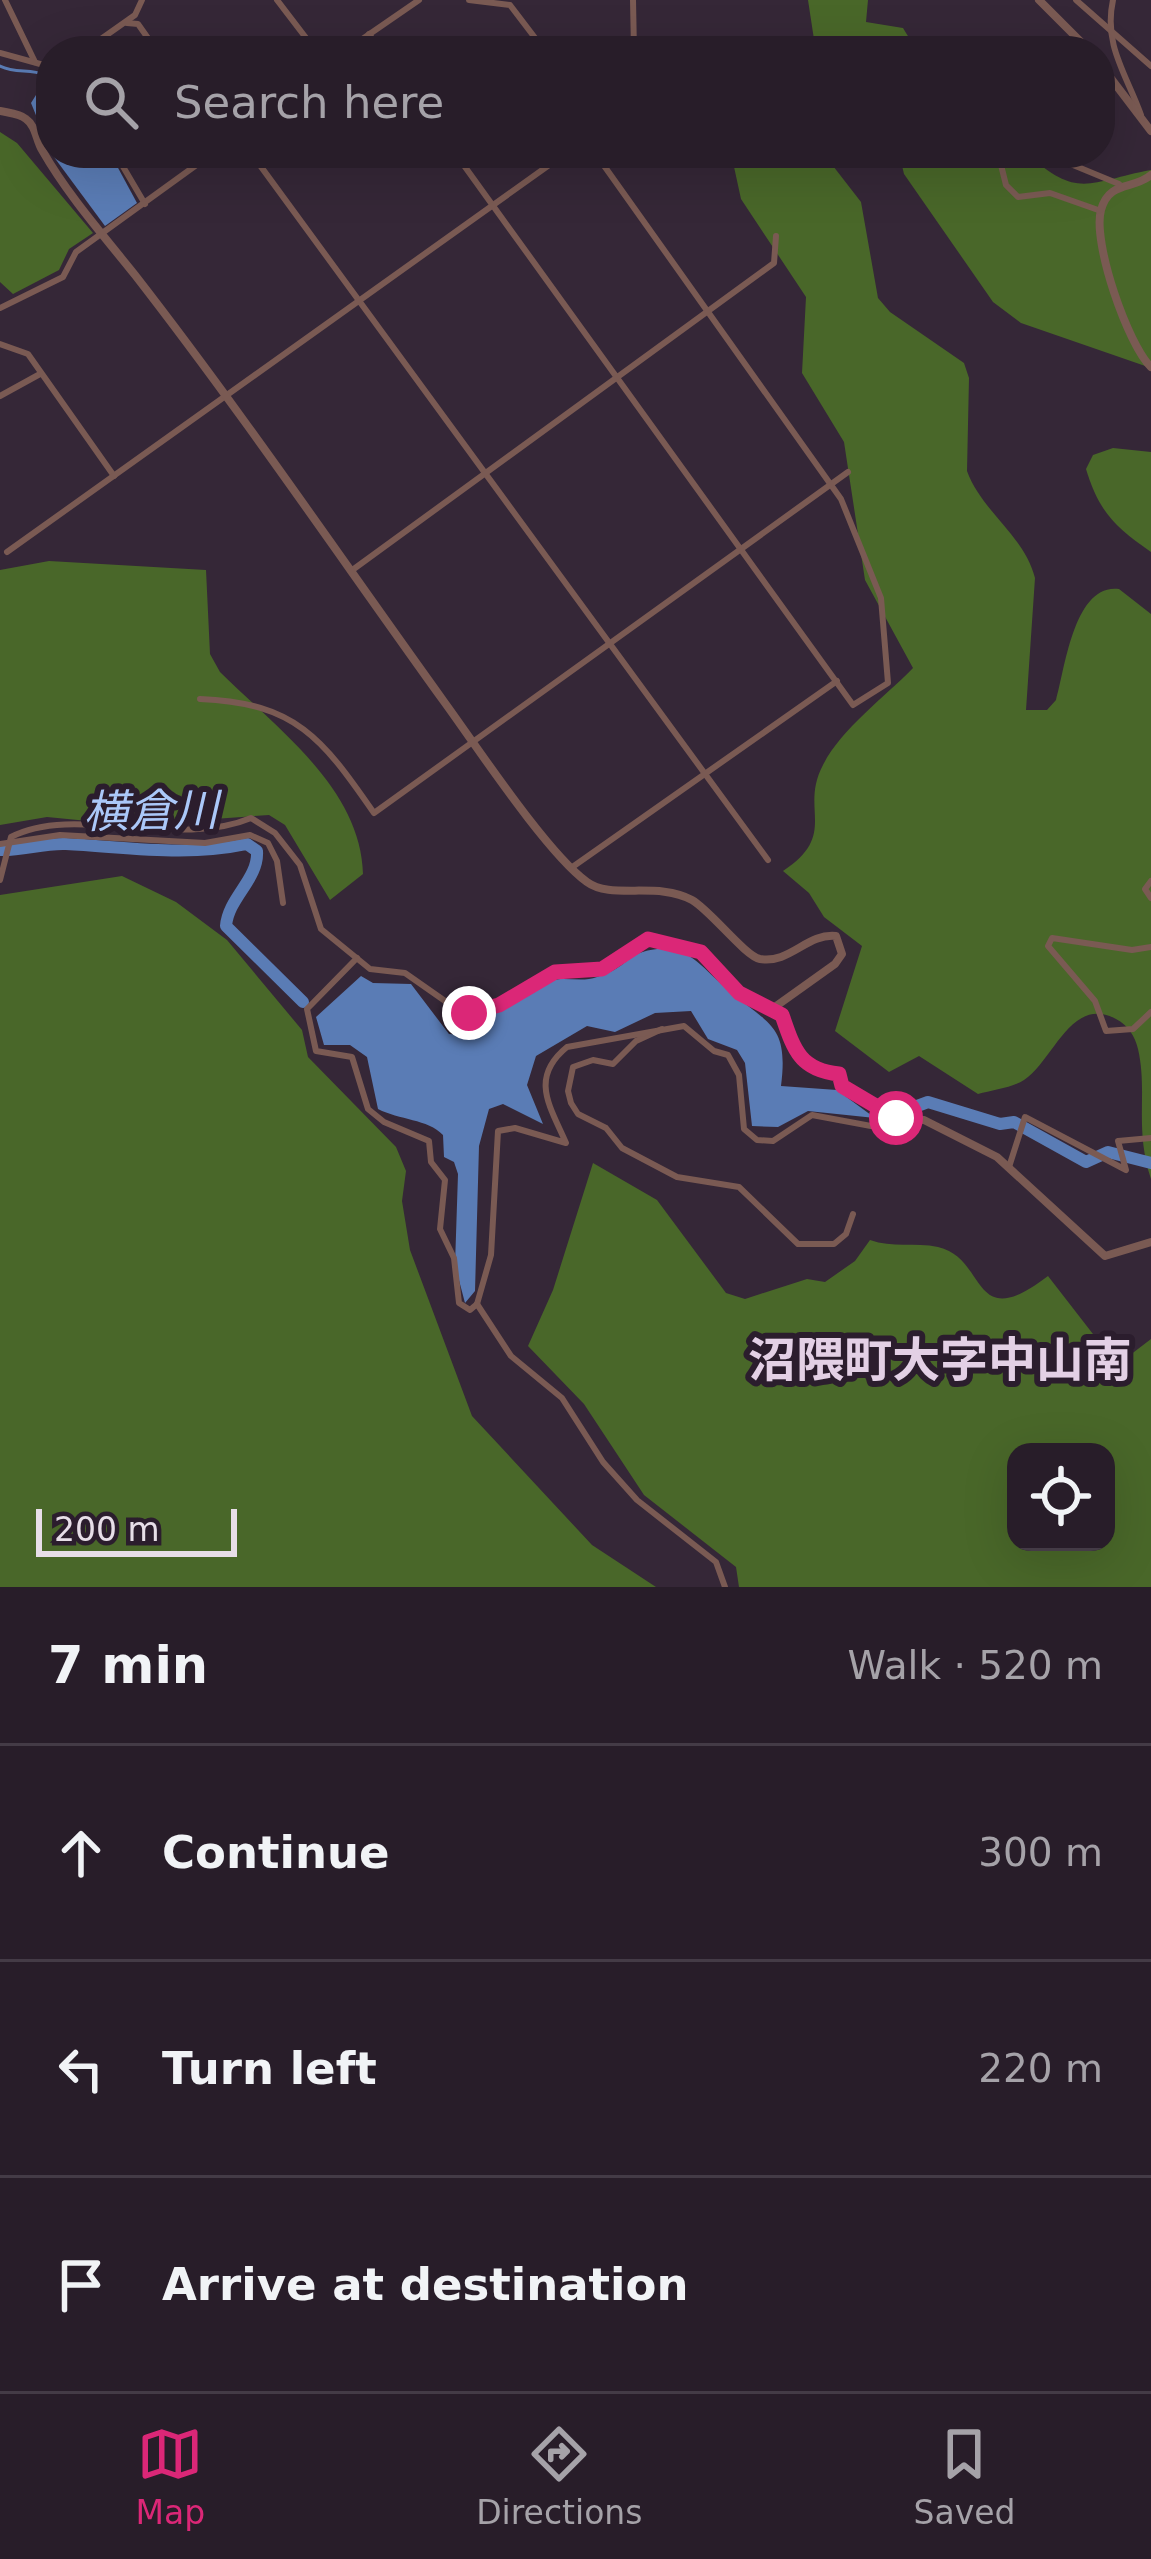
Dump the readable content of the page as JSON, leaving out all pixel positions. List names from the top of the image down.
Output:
{
  "districts": ["沼隈町大字中山南"],
  "water": ["横倉川"],
  "scale_bar": "200 m",
  "page": {
    "search": "Search here",
    "scale": "200 m",
    "heading": ["7 min", "Walk · 520 m"],
    "list": [
      ["Continue", "300 m"],
      ["Turn left", "220 m"],
      "Arrive at destination"
    ],
    "nav": ["Map", "Directions", "Saved"]
  }
}
